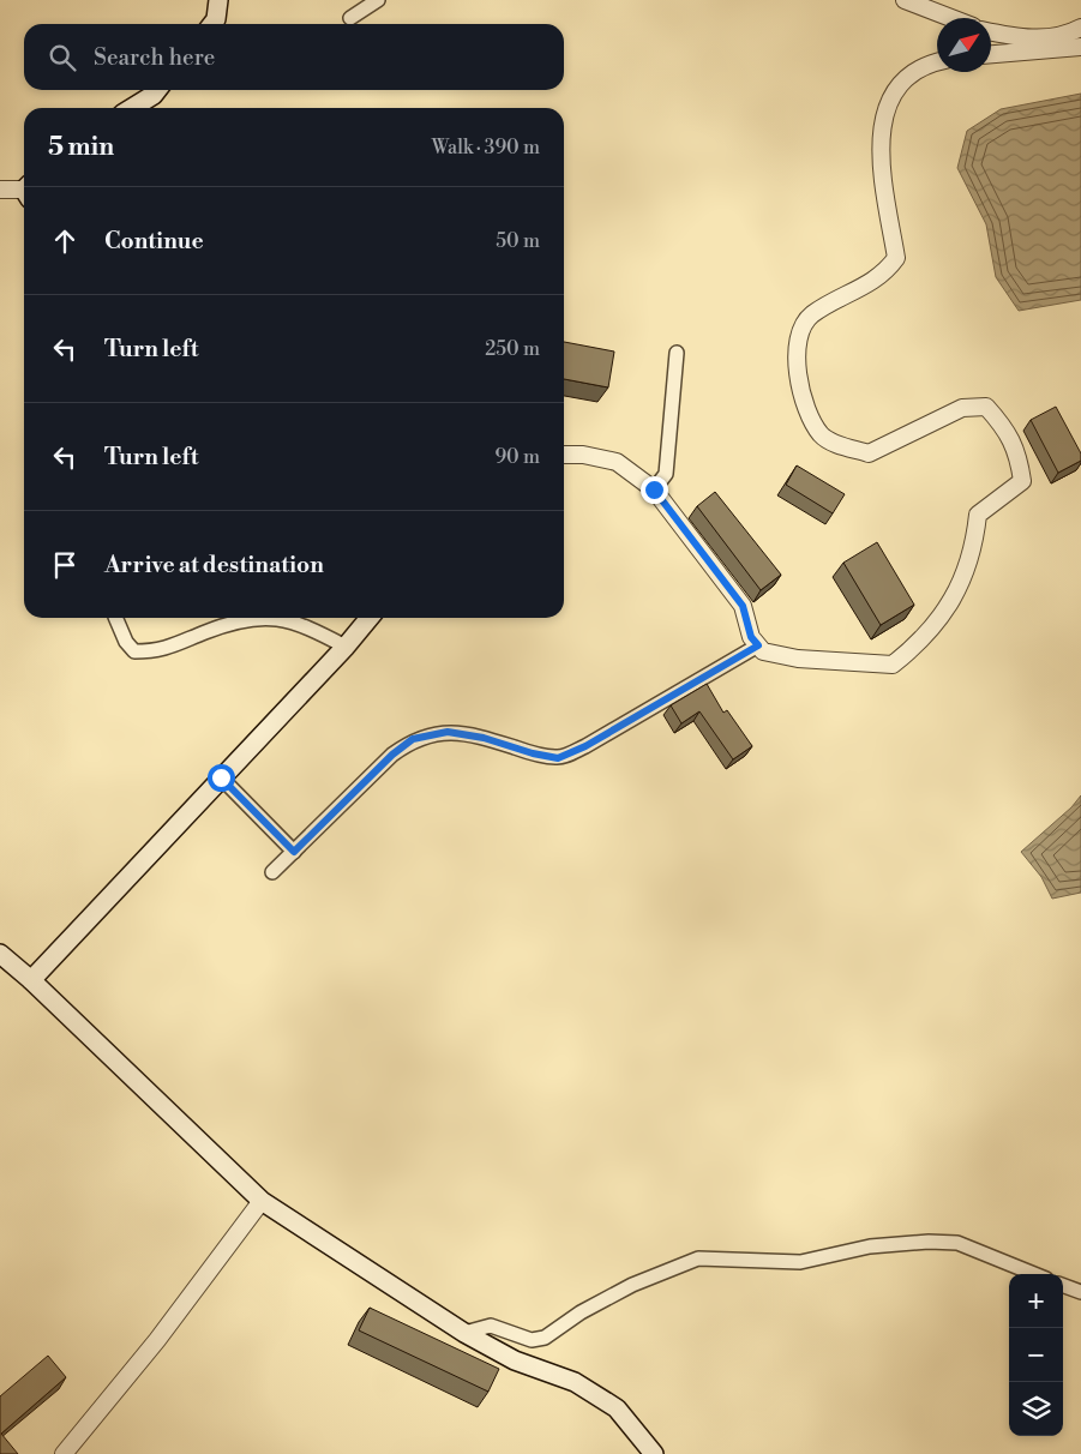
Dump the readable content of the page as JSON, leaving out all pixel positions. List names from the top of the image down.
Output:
{
  "north": "top right",
  "page": {
    "search": "Search here",
    "heading": ["5 min", "Walk · 390 m"],
    "list": [
      ["Continue", "50 m"],
      ["Turn left", "250 m"],
      ["Turn left", "90 m"],
      "Arrive at destination"
    ],
    "map_buttons": ["+", "−"]
  }
}
